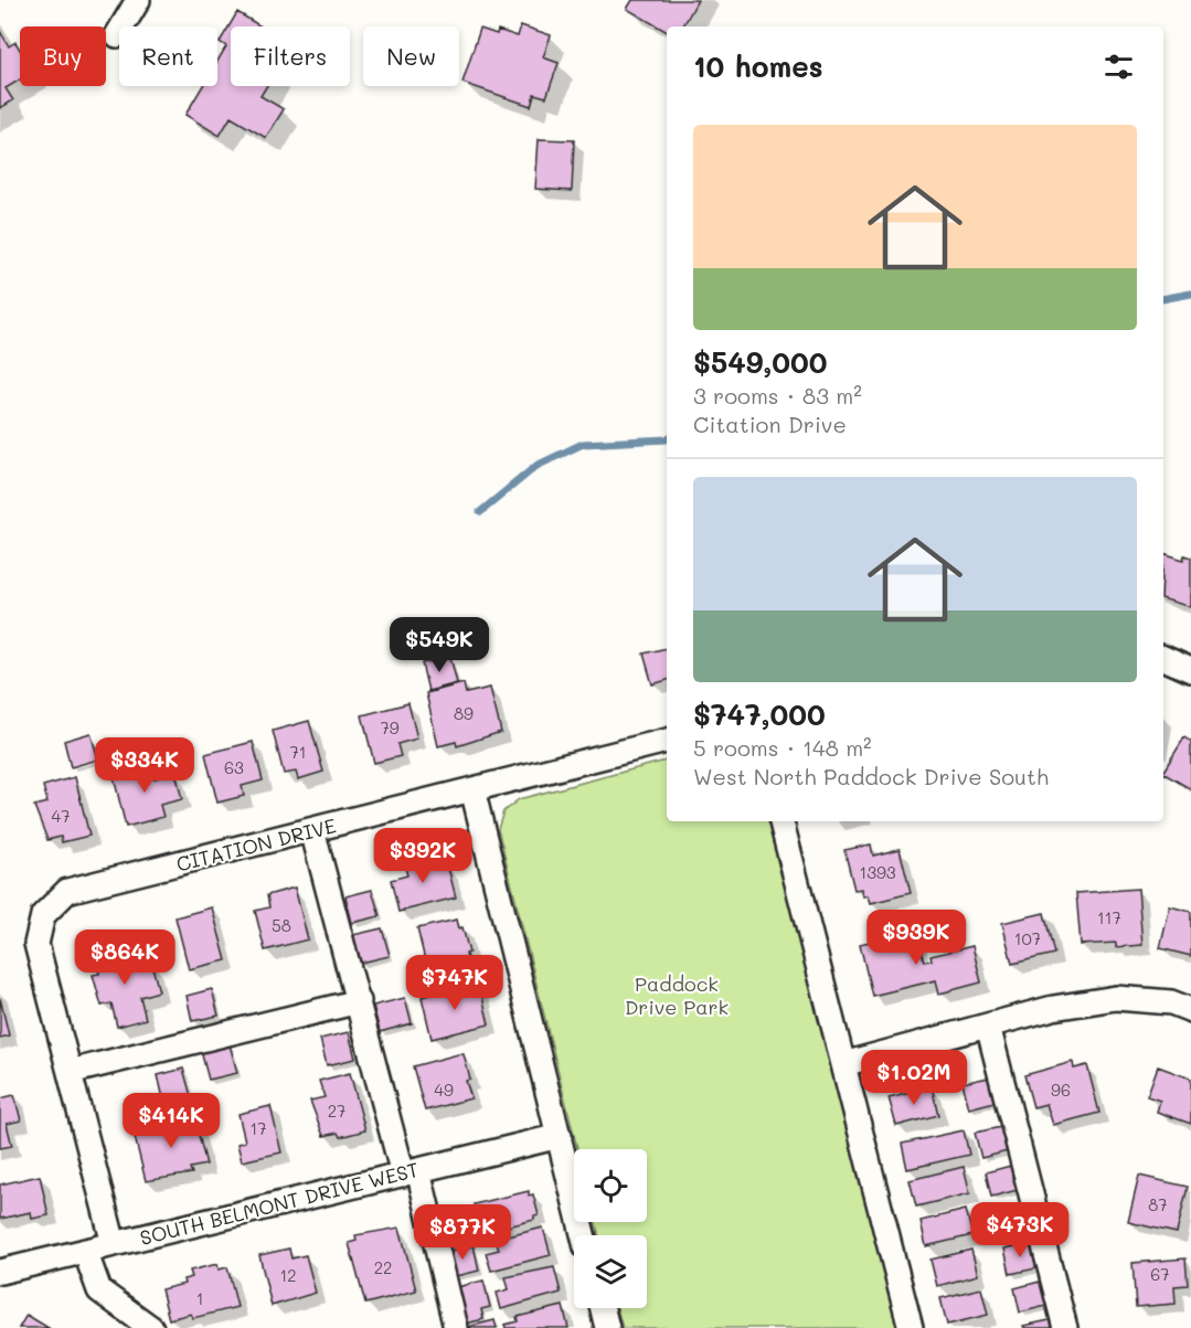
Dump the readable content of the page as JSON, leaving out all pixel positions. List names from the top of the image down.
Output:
{
  "streets": {
    "street": ["CITATION DRIVE", "SOUTH BELMONT DRIVE WEST"]
  },
  "parks": ["Paddock Drive Park"],
  "house_numbers": [
    "89",
    "79",
    "71",
    "63",
    "47",
    "1393",
    "117",
    "58",
    "107",
    "49",
    "96",
    "27",
    "17",
    "87",
    "22",
    "67",
    "12",
    "1"
  ],
  "page": {
    "chip": [
      "Buy",
      "Rent",
      "Filters",
      "New"
    ],
    "heading": "10 homes",
    "list": [
      {
        "name": "$549,000",
        "note": "3 rooms · 83 m² · Citation Drive"
      },
      {
        "name": "$747,000",
        "note": "5 rooms · 148 m² · West North Paddock Drive South"
      }
    ],
    "price": [
      "$549K",
      "$334K",
      "$392K",
      "$939K",
      "$864K",
      "$747K",
      "$1.02M",
      "$414K",
      "$473K",
      "$877K"
    ]
  }
}
